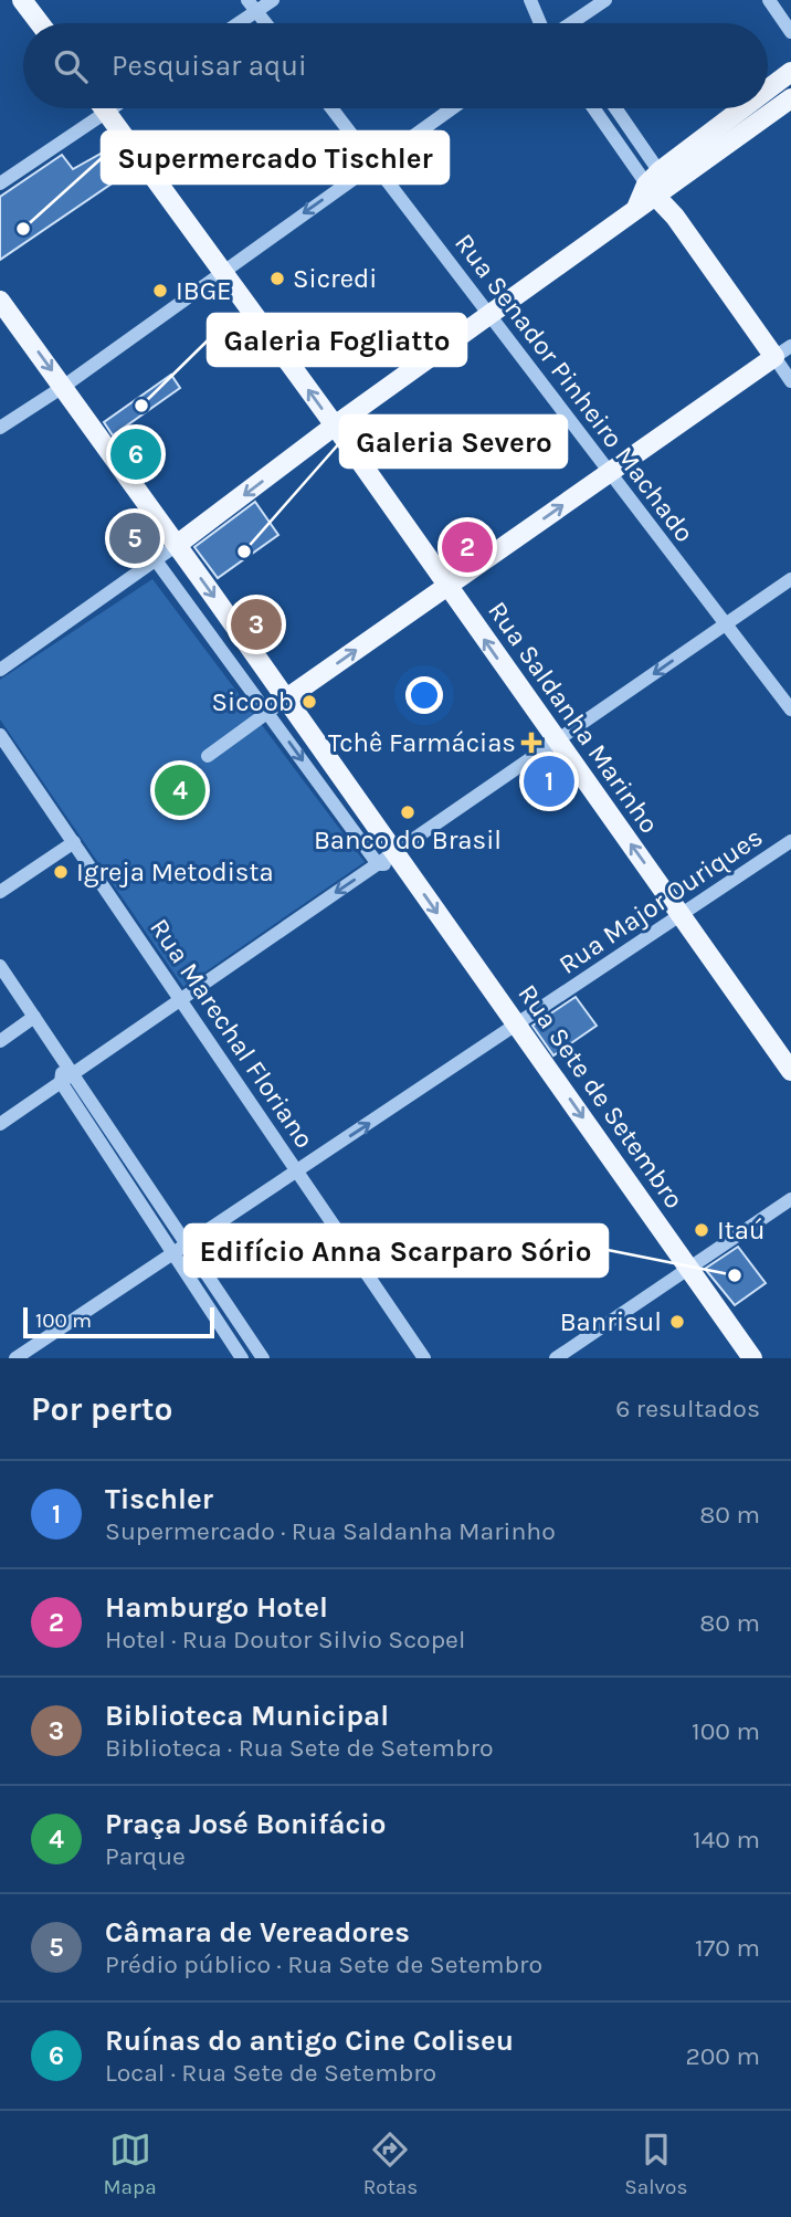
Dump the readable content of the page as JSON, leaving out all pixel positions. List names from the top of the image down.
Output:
{
  "streets": {
    "main road": ["Rua Saldanha Marinho", "Rua Sete de Setembro"],
    "street": ["Rua Senador Pinheiro Machado", "Rua Major Ouriques", "Rua Marechal Floriano"]
  },
  "crossings": [
    ["Rua Saldanha Marinho", "Rua Major Ouriques"],
    ["Rua Major Ouriques", "Rua Marechal Floriano"],
    ["Rua Major Ouriques", "Rua Sete de Setembro"]
  ],
  "one_way": ["Rua Saldanha Marinho", "Rua Sete de Setembro"],
  "places": {
    "other": [
      "Supermercado Tischler",
      "Sicredi",
      "IBGE",
      "Galeria Fogliatto",
      "Galeria Severo",
      "Sicoob",
      "Banco do Brasil",
      "Igreja Metodista",
      "Itaú",
      "Edifício Anna Scarparo Sório",
      "Banrisul"
    ],
    "health": ["Tchê Farmácias"]
  },
  "scale_bar": "100 m",
  "page": {
    "search": "Pesquisar aqui",
    "pins": [
      "6",
      "5",
      "2",
      "3",
      "1",
      "4"
    ],
    "scale": "100 m",
    "heading": ["Por perto", "6 resultados"],
    "list": [
      {
        "mark": "1",
        "name": "Tischler",
        "note": "Supermercado · Rua Saldanha Marinho",
        "value": "80 m"
      },
      {
        "mark": "2",
        "name": "Hamburgo Hotel",
        "note": "Hotel · Rua Doutor Silvio Scopel",
        "value": "80 m"
      },
      {
        "mark": "3",
        "name": "Biblioteca Municipal",
        "note": "Biblioteca · Rua Sete de Setembro",
        "value": "100 m"
      },
      {
        "mark": "4",
        "name": "Praça José Bonifácio",
        "note": "Parque",
        "value": "140 m"
      },
      {
        "mark": "5",
        "name": "Câmara de Vereadores",
        "note": "Prédio público · Rua Sete de Setembro",
        "value": "170 m"
      },
      {
        "mark": "6",
        "name": "Ruínas do antigo Cine Coliseu",
        "note": "Local · Rua Sete de Setembro",
        "value": "200 m"
      }
    ],
    "nav": ["Mapa", "Rotas", "Salvos"]
  }
}
